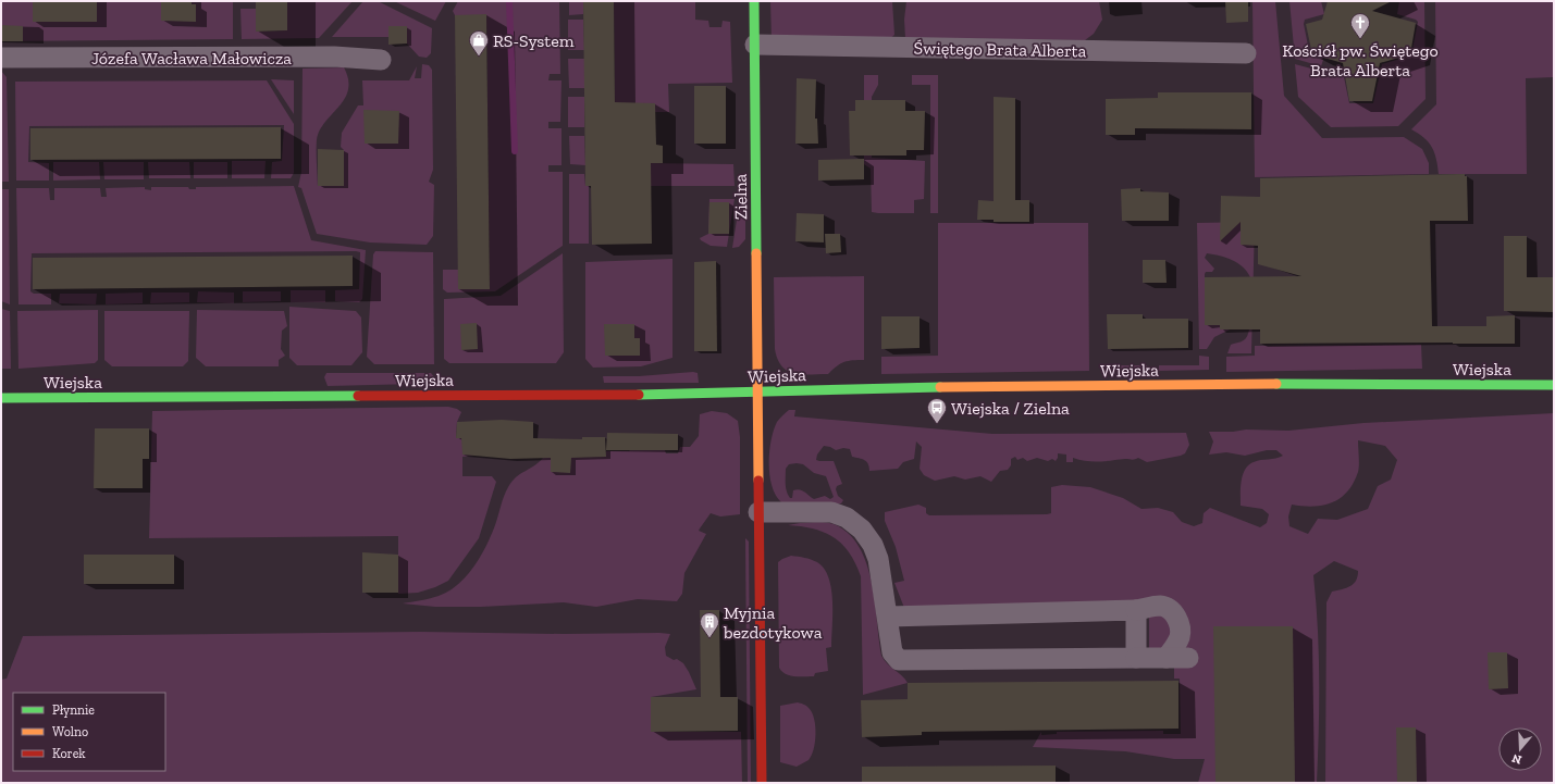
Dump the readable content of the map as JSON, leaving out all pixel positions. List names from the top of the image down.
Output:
{
  "streets": {
    "street": [
      "Świętego Brata Alberta",
      "Józefa Wacława Małowicza",
      "Zielna",
      "Wiejska"
    ]
  },
  "crossings": [
    ["Świętego Brata Alberta", "Zielna"],
    ["Zielna", "Wiejska"]
  ],
  "places": {
    "church": ["Kościół pw. Świętego Brata Alberta"],
    "shop": ["RS-System"],
    "bus stop": ["Wiejska / Zielna"],
    "building": ["Myjnia bezdotykowa"]
  },
  "legend": ["Płynnie", "Wolno", "Korek"],
  "north": "bottom"
}
